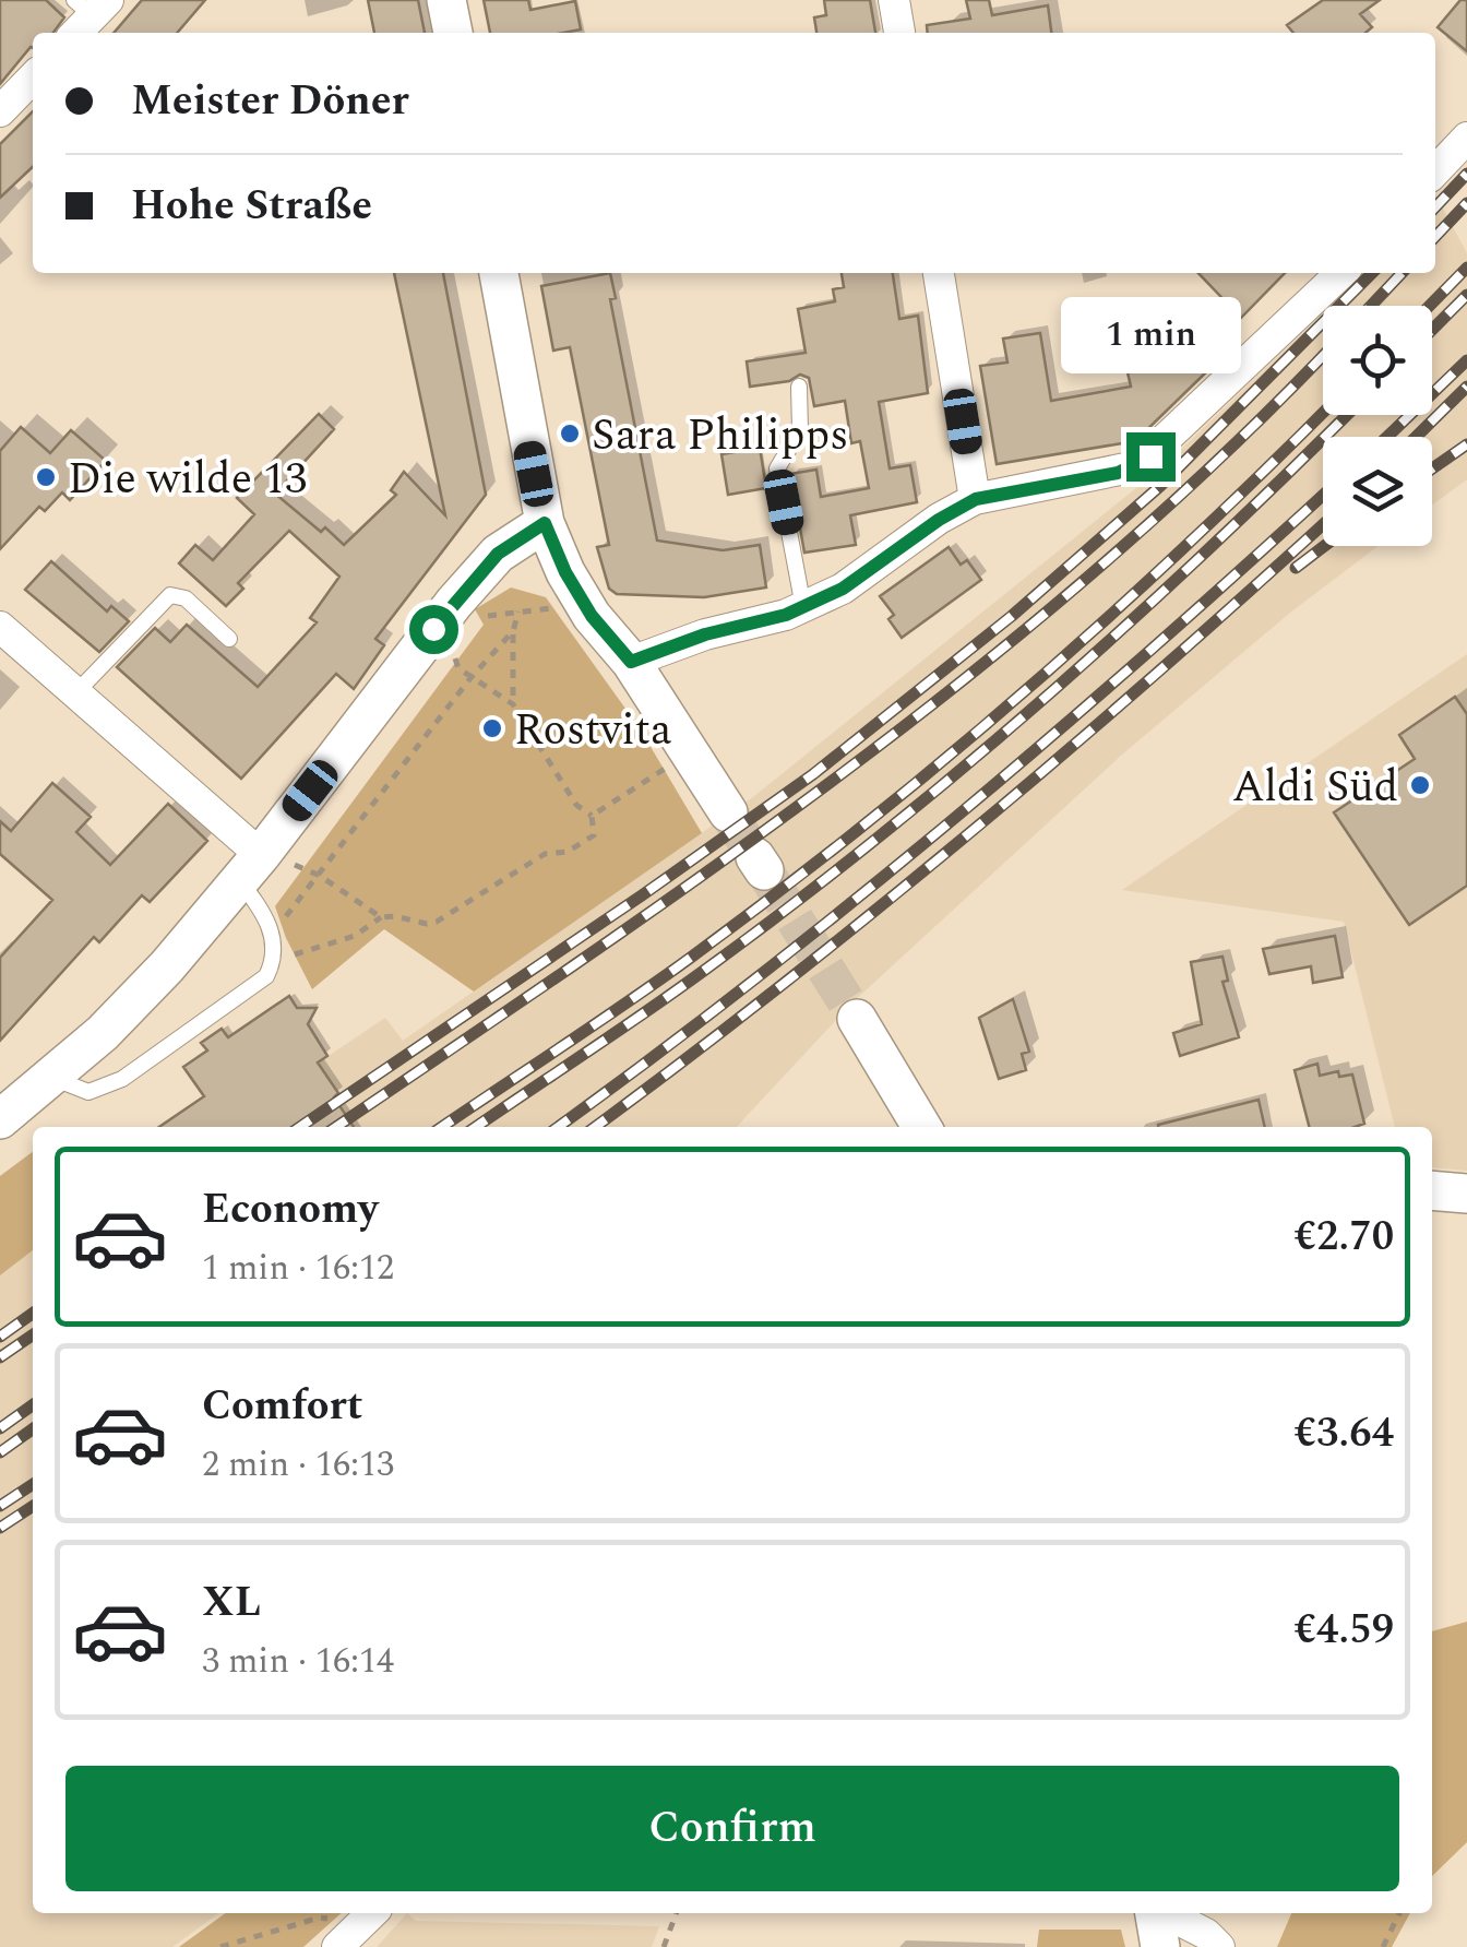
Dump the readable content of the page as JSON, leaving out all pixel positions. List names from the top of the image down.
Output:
{
  "places": [
    "Sara Philipps",
    "Die wilde 13",
    "Rostvita",
    "Aldi Süd"
  ],
  "page": {
    "banner": ["Meister Döner", "Hohe Straße"],
    "bubble": "1 min",
    "list": [
      {
        "name": "Economy",
        "note": "1 min · 16:12",
        "value": "€2.70"
      },
      {
        "name": "Comfort",
        "note": "2 min · 16:13",
        "value": "€3.64"
      },
      {
        "name": "XL",
        "note": "3 min · 16:14",
        "value": "€4.59"
      }
    ],
    "buttons": "Confirm"
  }
}
